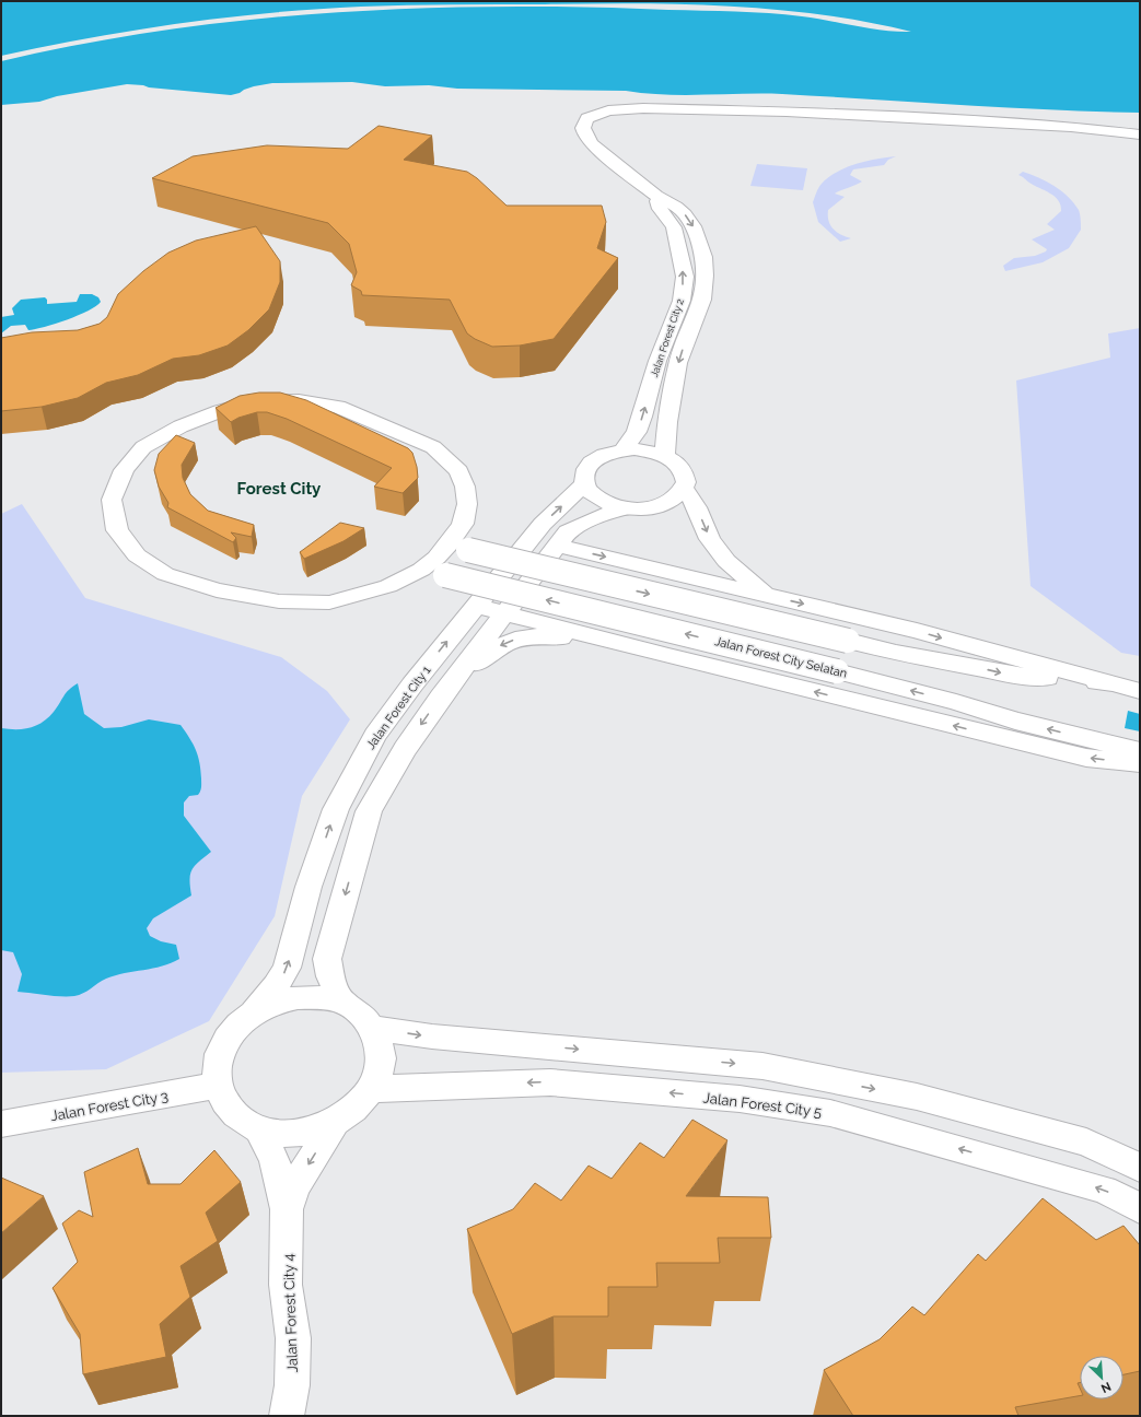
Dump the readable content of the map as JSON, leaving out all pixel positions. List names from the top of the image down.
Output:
{
  "streets": {
    "street": [
      "Jalan Forest City 2",
      "Jalan Forest City Selatan",
      "Jalan Forest City 1",
      "Jalan Forest City 5",
      "Jalan Forest City 3",
      "Jalan Forest City 4"
    ]
  },
  "crossings": [
    ["Jalan Forest City 2", "Jalan Forest City 1"],
    ["Jalan Forest City 1", "Jalan Forest City 5"],
    ["Jalan Forest City 1", "Jalan Forest City 3"],
    ["Jalan Forest City 1", "Jalan Forest City 4"],
    ["Jalan Forest City 5", "Jalan Forest City 3"],
    ["Jalan Forest City 5", "Jalan Forest City 4"],
    ["Jalan Forest City 3", "Jalan Forest City 4"]
  ],
  "districts": ["Forest City"],
  "north": "bottom right"
}
